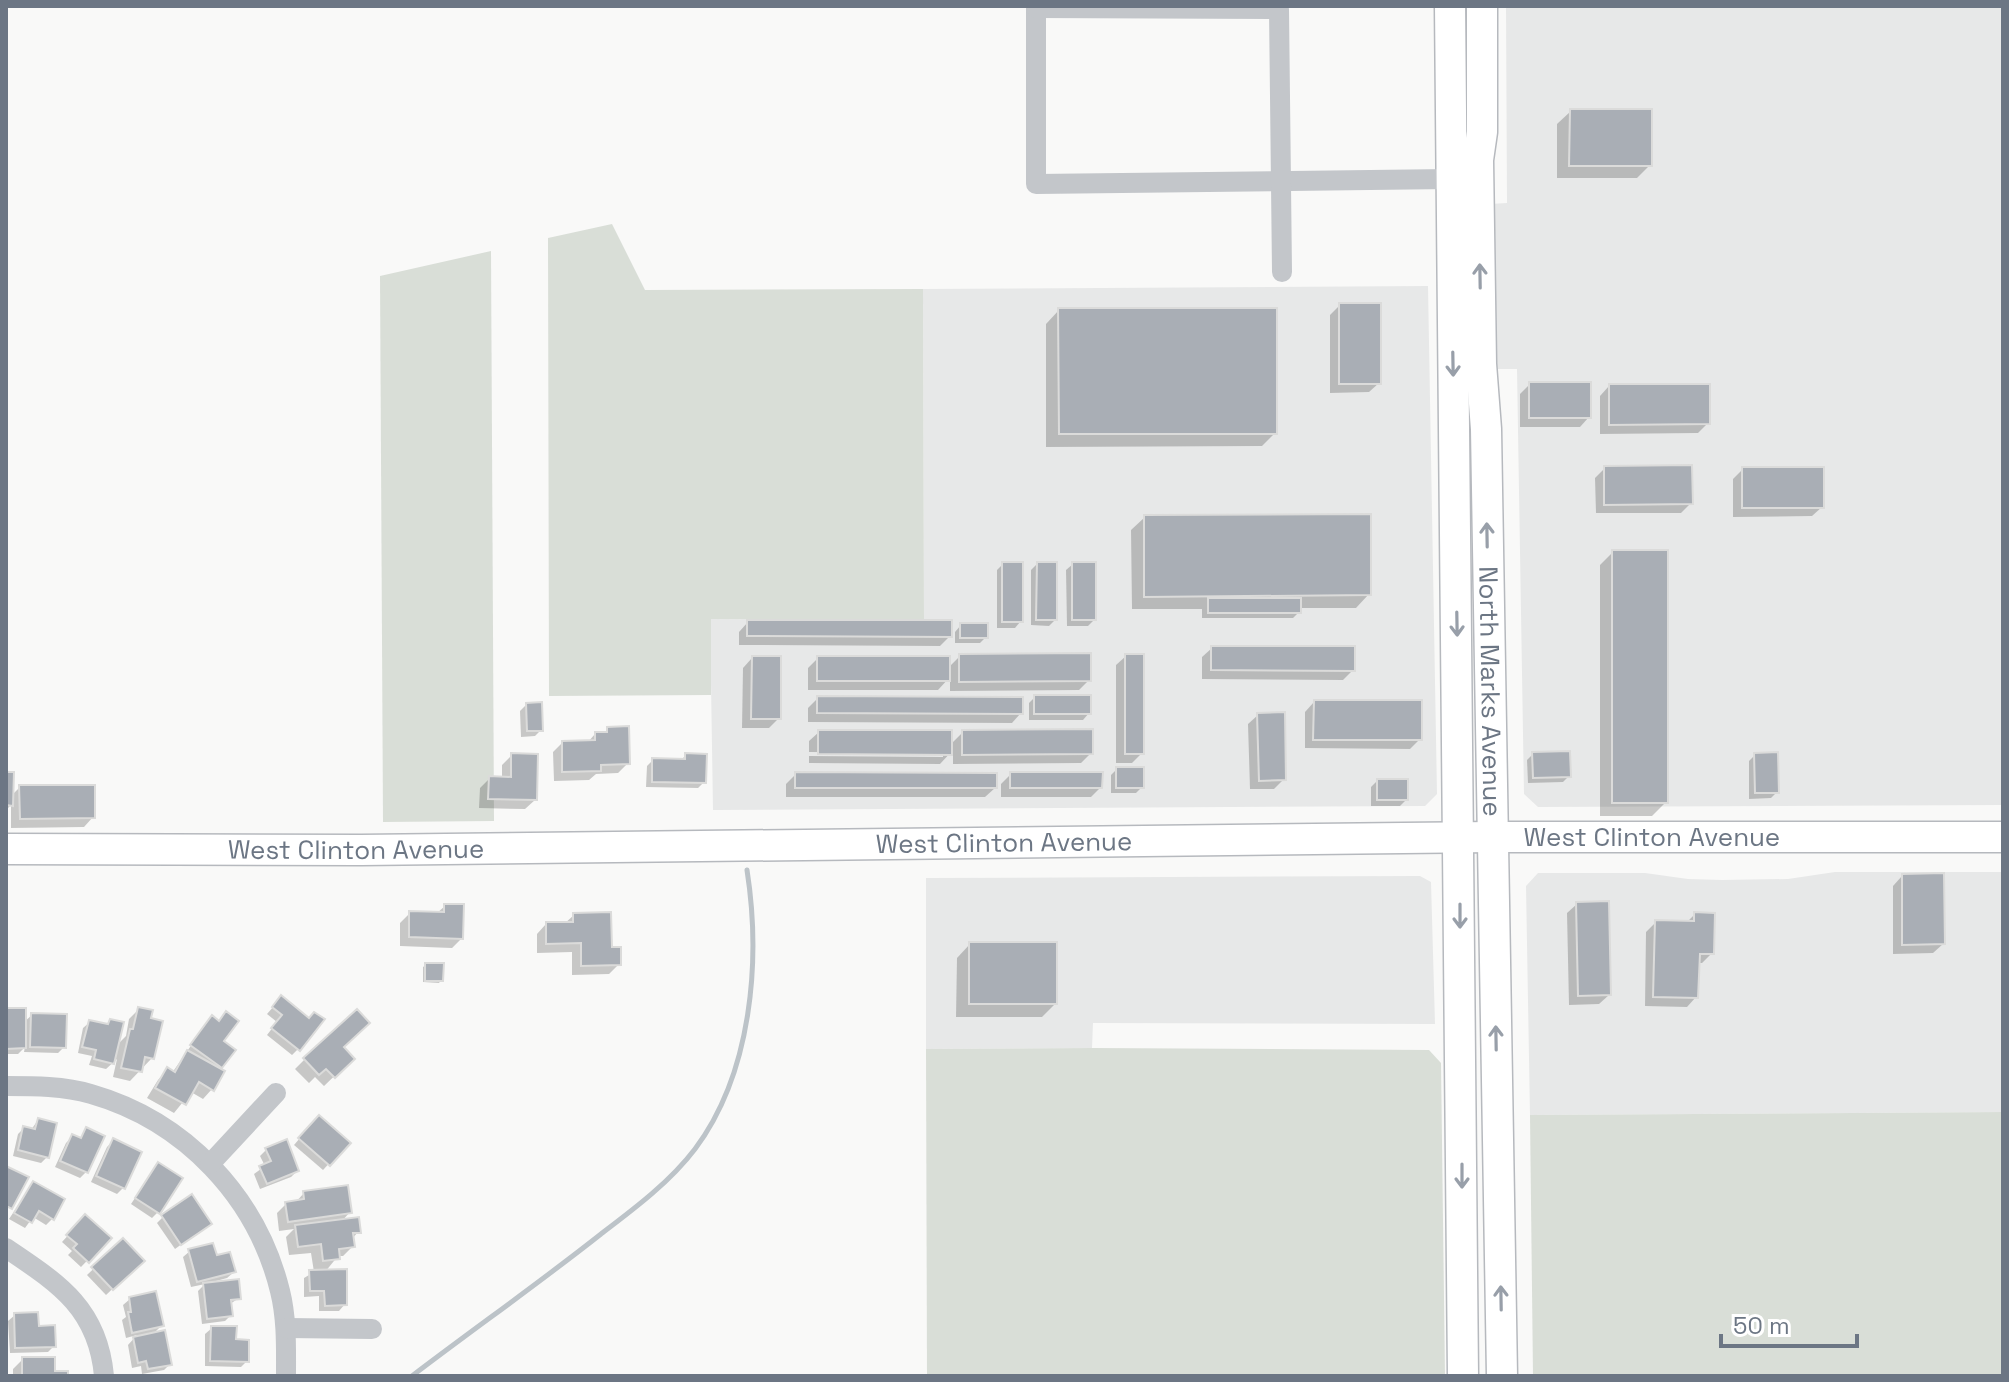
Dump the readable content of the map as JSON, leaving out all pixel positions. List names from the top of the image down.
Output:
{
  "streets": {
    "main road": ["North Marks Avenue", "West Clinton Avenue"]
  },
  "crossings": [
    ["North Marks Avenue", "West Clinton Avenue"]
  ],
  "scale_bar": "50 m"
}
